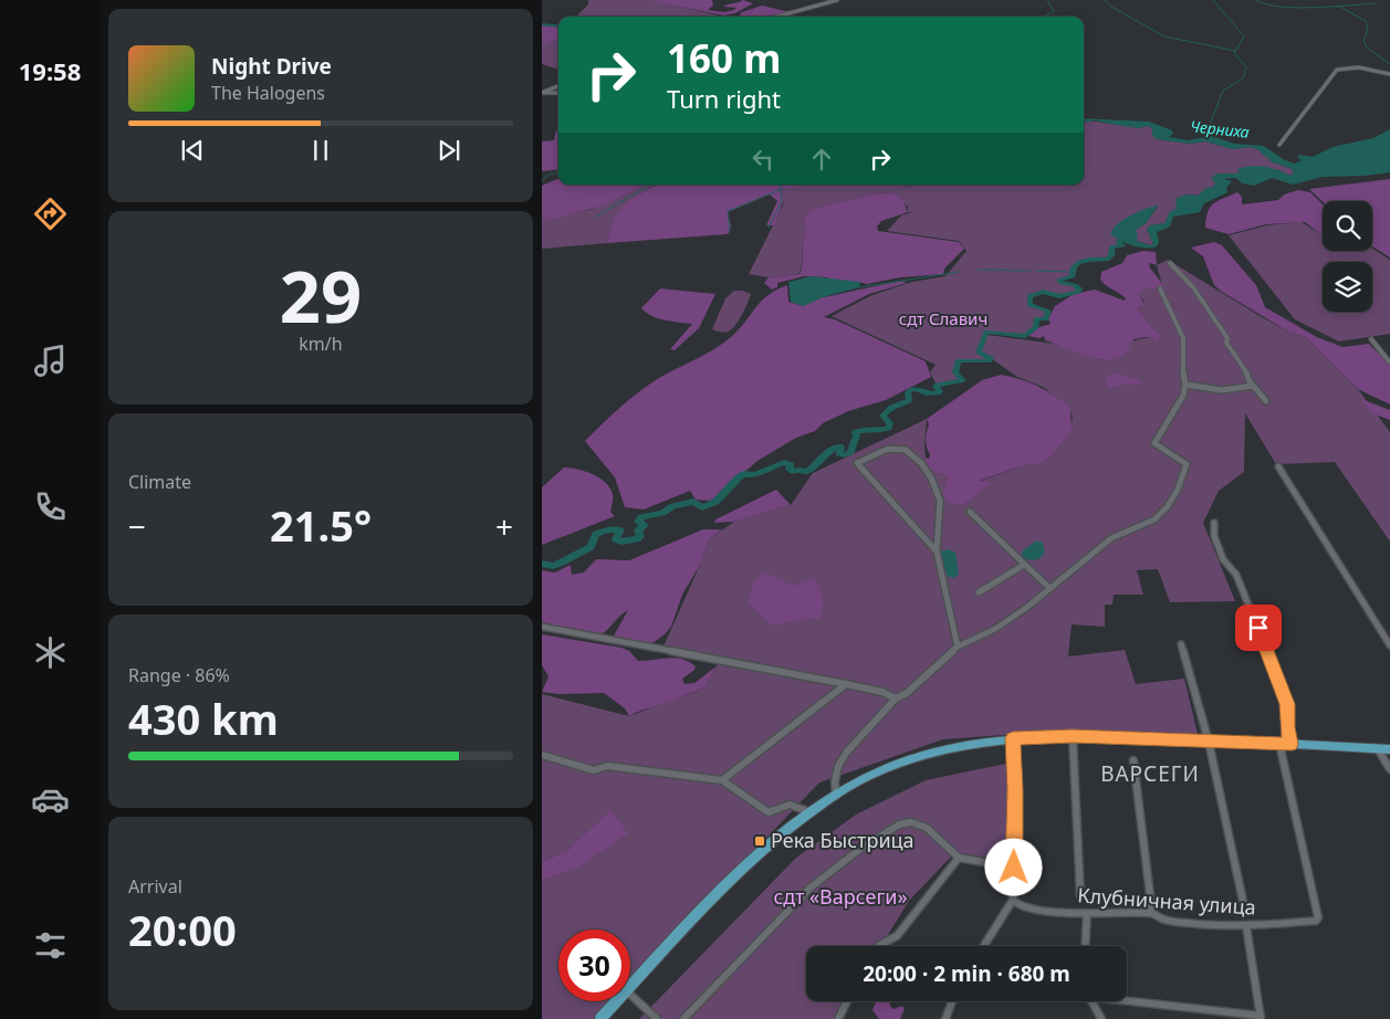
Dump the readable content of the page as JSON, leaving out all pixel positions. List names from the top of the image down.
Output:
{
  "streets": {
    "street": ["Клубничная улица"]
  },
  "districts": ["ВАРСЕГИ"],
  "water": ["Черниха"],
  "parks": ["сдт Славич", "сдт «Варсеги»"],
  "places": {
    "transit": ["Река Быстрица"]
  },
  "page": {
    "tabs": "19:58",
    "turn": ["160 m", "Turn right"],
    "song": ["Night Drive", "The Halogens"],
    "tile": [
      ["29", "km/h"],
      "Climate",
      ["Range · 86%", "430 km"],
      ["Arrival", "20:00"]
    ],
    "heat": ["−", "21.5°", "+"],
    "limit": "30",
    "trip": "20:00 · 2 min · 680 m"
  }
}
